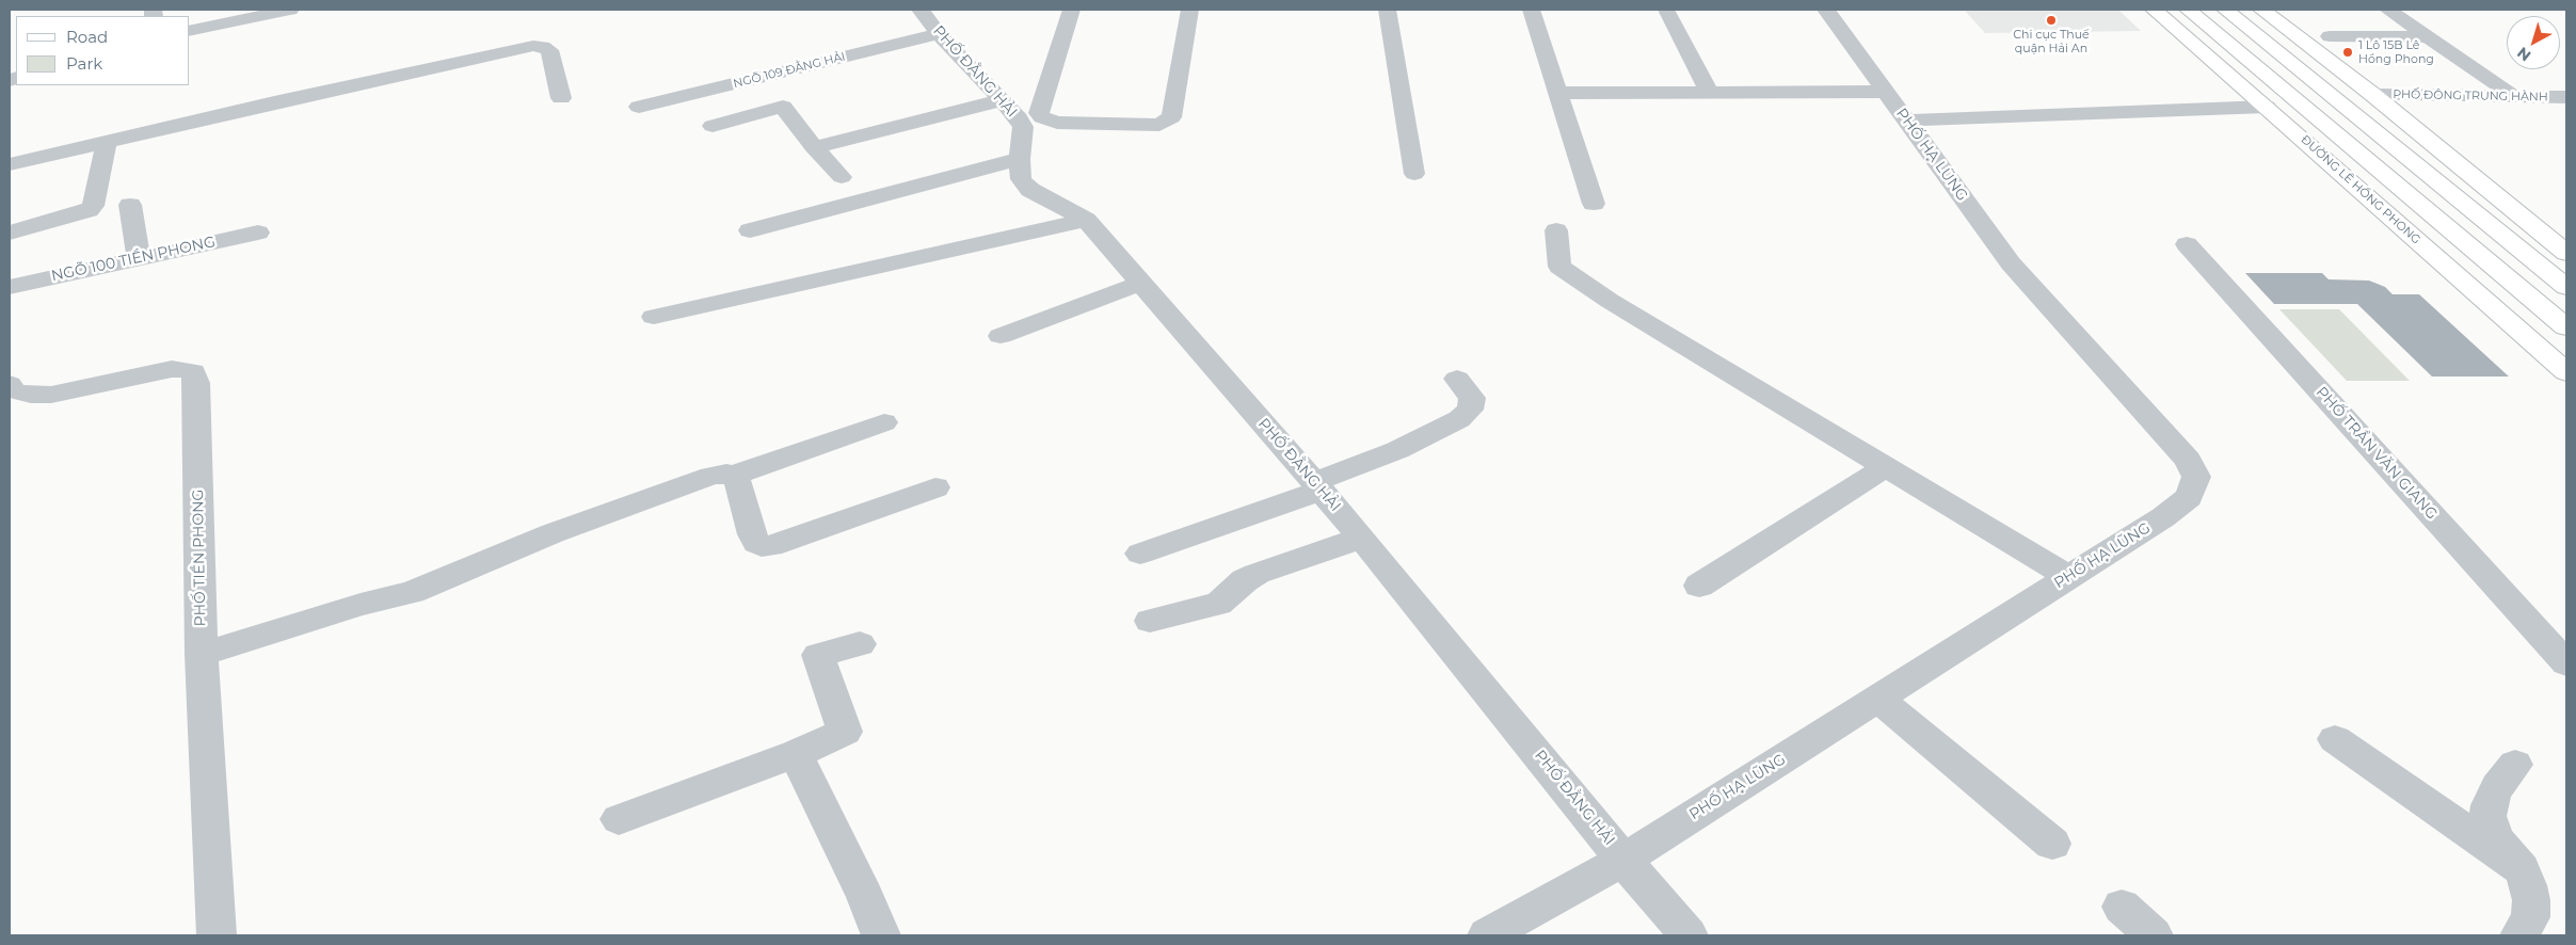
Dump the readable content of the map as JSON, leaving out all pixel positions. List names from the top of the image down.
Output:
{
  "streets": {
    "main road": ["ĐƯỜNG LÊ HỒNG PHONG"],
    "street": [
      "NGÕ 109 ĐẰNG HẢI",
      "PHỐ ĐẰNG HẢI",
      "PHỐ ĐÔNG TRUNG HÀNH",
      "PHỐ HẠ LŨNG",
      "NGÕ 100 TIỀN PHONG",
      "PHỐ TRẦN VĂN GIANG",
      "PHỐ TIỀN PHONG"
    ]
  },
  "crossings": [
    ["NGÕ 109 ĐẰNG HẢI", "PHỐ ĐẰNG HẢI"],
    ["PHỐ ĐẰNG HẢI", "PHỐ HẠ LŨNG"]
  ],
  "places": ["Chi cục Thuế quận Hải An", "1 Lô 15B Lê Hồng Phong"],
  "legend": ["Road", "Park"],
  "north": "bottom left"
}
